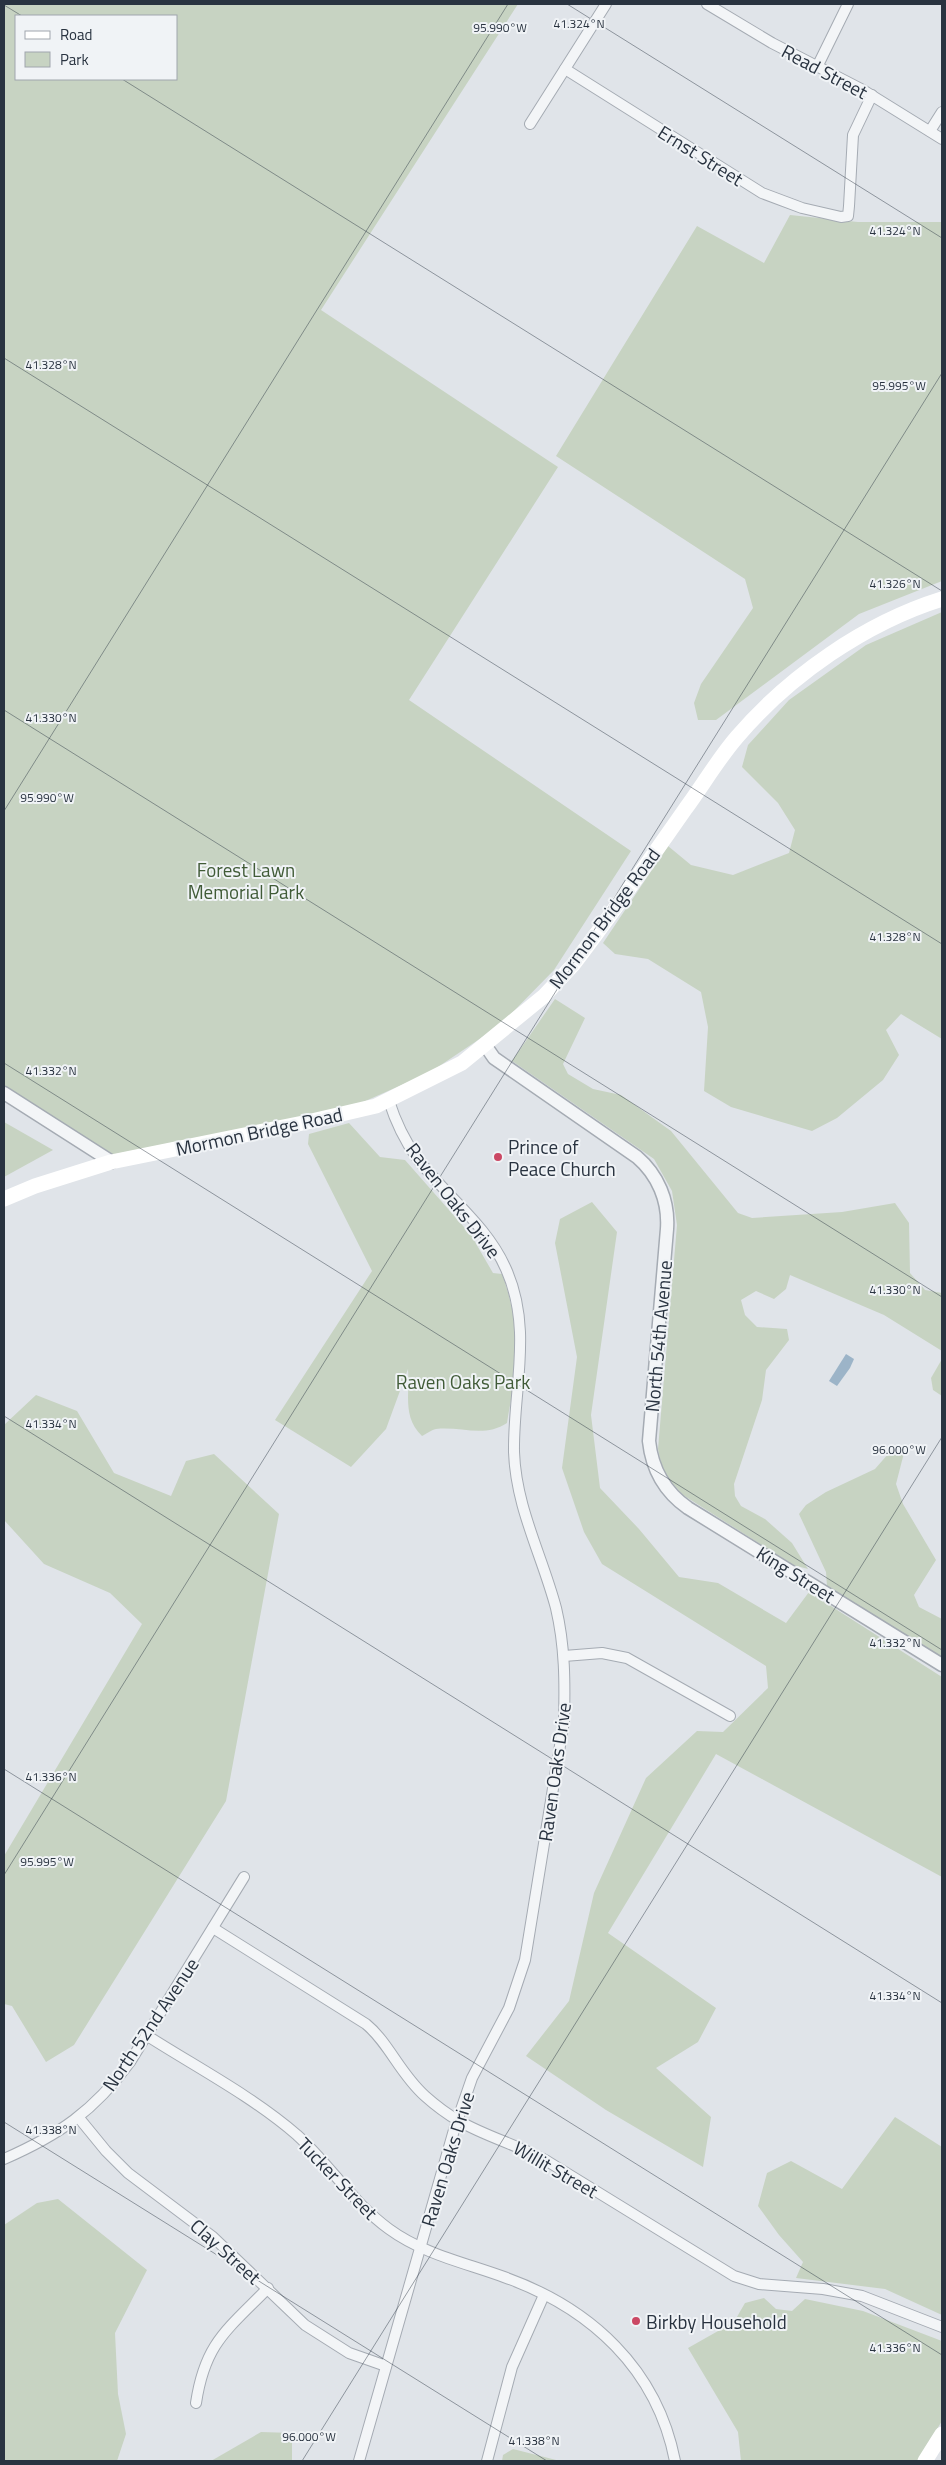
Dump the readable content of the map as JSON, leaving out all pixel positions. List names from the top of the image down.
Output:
{
  "streets": {
    "main road": ["Mormon Bridge Road"],
    "street": [
      "Read Street",
      "Ernst Street",
      "Raven Oaks Drive",
      "North 54th Avenue",
      "King Street",
      "North 52nd Avenue",
      "Willit Street",
      "Tucker Street",
      "Clay Street"
    ]
  },
  "crossings": [
    ["Read Street", "Ernst Street"],
    ["Mormon Bridge Road", "Raven Oaks Drive"],
    ["Mormon Bridge Road", "North 54th Avenue"],
    ["Raven Oaks Drive", "Willit Street"],
    ["Raven Oaks Drive", "Tucker Street"],
    ["Raven Oaks Drive", "Clay Street"],
    ["North 54th Avenue", "King Street"],
    ["North 52nd Avenue", "Willit Street"],
    ["North 52nd Avenue", "Tucker Street"],
    ["North 52nd Avenue", "Clay Street"]
  ],
  "parks": ["Forest Lawn Memorial Park", "Raven Oaks Park"],
  "places": ["Prince of Peace Church", "Birkby Household"],
  "legend": ["Road", "Park"],
  "coordinates": [
    "41.324°N",
    "95.990°W",
    "41.328°N",
    "95.995°W",
    "41.326°N",
    "41.330°N",
    "41.332°N",
    "41.334°N",
    "96.000°W",
    "41.336°N",
    "41.338°N"
  ]
}
